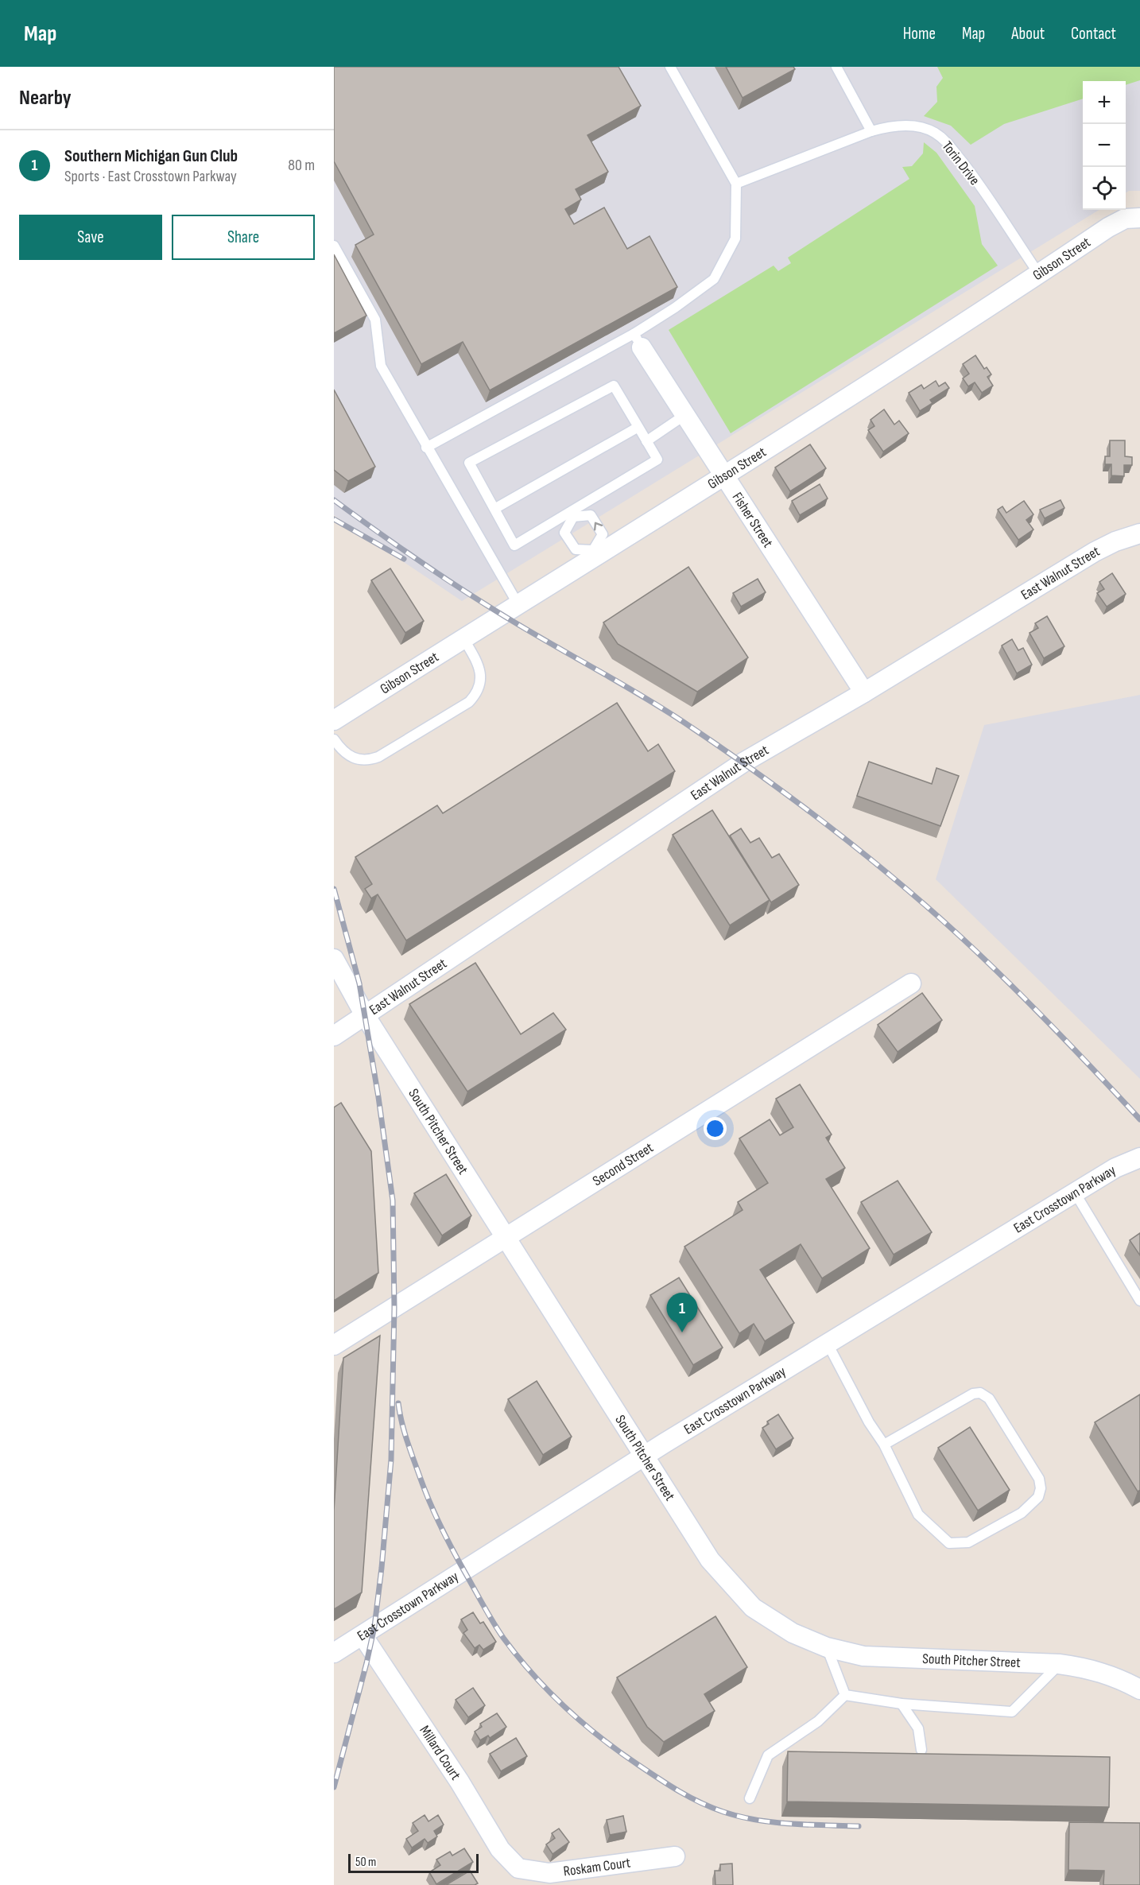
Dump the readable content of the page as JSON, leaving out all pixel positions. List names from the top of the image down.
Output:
{
  "streets": {
    "street": [
      "Gibson Street",
      "Fisher Street",
      "East Walnut Street",
      "South Pitcher Street",
      "Second Street",
      "East Crosstown Parkway",
      "Millard Court",
      "Roskam Court"
    ],
    "lane": ["Torin Drive"]
  },
  "crossings": [
    ["Torin Drive", "Gibson Street"],
    ["Gibson Street", "Fisher Street"],
    ["Fisher Street", "East Walnut Street"],
    ["East Walnut Street", "South Pitcher Street"],
    ["South Pitcher Street", "Second Street"],
    ["South Pitcher Street", "East Crosstown Parkway"],
    ["East Crosstown Parkway", "Millard Court"],
    ["Millard Court", "Roskam Court"]
  ],
  "scale_bar": "50 m",
  "page": {
    "header": "Map",
    "nav": [
      "Home",
      "Map",
      "About",
      "Contact"
    ],
    "heading": "Nearby",
    "map_buttons": ["+", "−"],
    "list": [
      {
        "mark": "1",
        "name": "Southern Michigan Gun Club",
        "note": "Sports · East Crosstown Parkway",
        "value": "80 m"
      }
    ],
    "buttons": ["Save", "Share"],
    "pins": "1",
    "scale": "50 m"
  }
}
